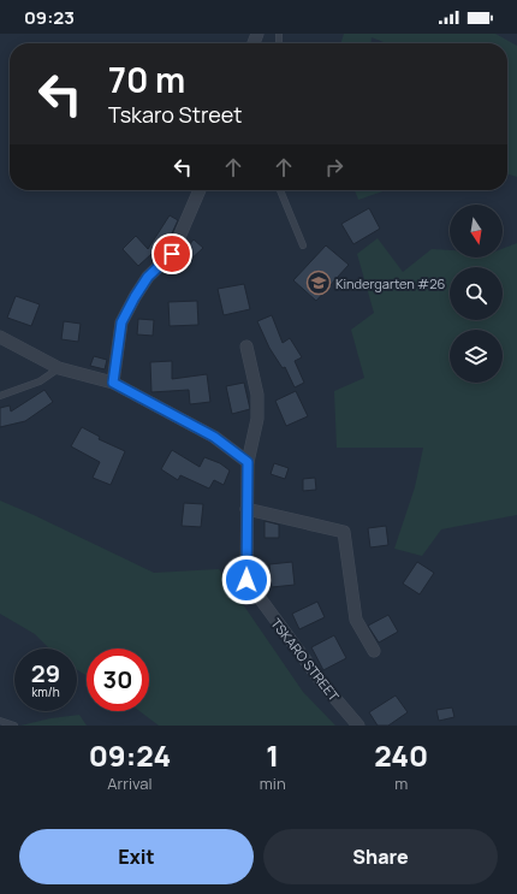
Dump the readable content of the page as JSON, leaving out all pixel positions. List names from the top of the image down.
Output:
{
  "streets": {
    "street": ["TSKARO STREET"]
  },
  "places": {
    "school or university": ["Kindergarten #26"]
  },
  "north": "bottom",
  "page": {
    "status": "09:23",
    "turn": ["70 m", "Tskaro Street"],
    "speed": "29 km/h",
    "limit": "30",
    "eta": [
      "09:24",
      "Arrival",
      "1",
      "min",
      "240",
      "m"
    ],
    "buttons": ["Exit", "Share"]
  }
}
